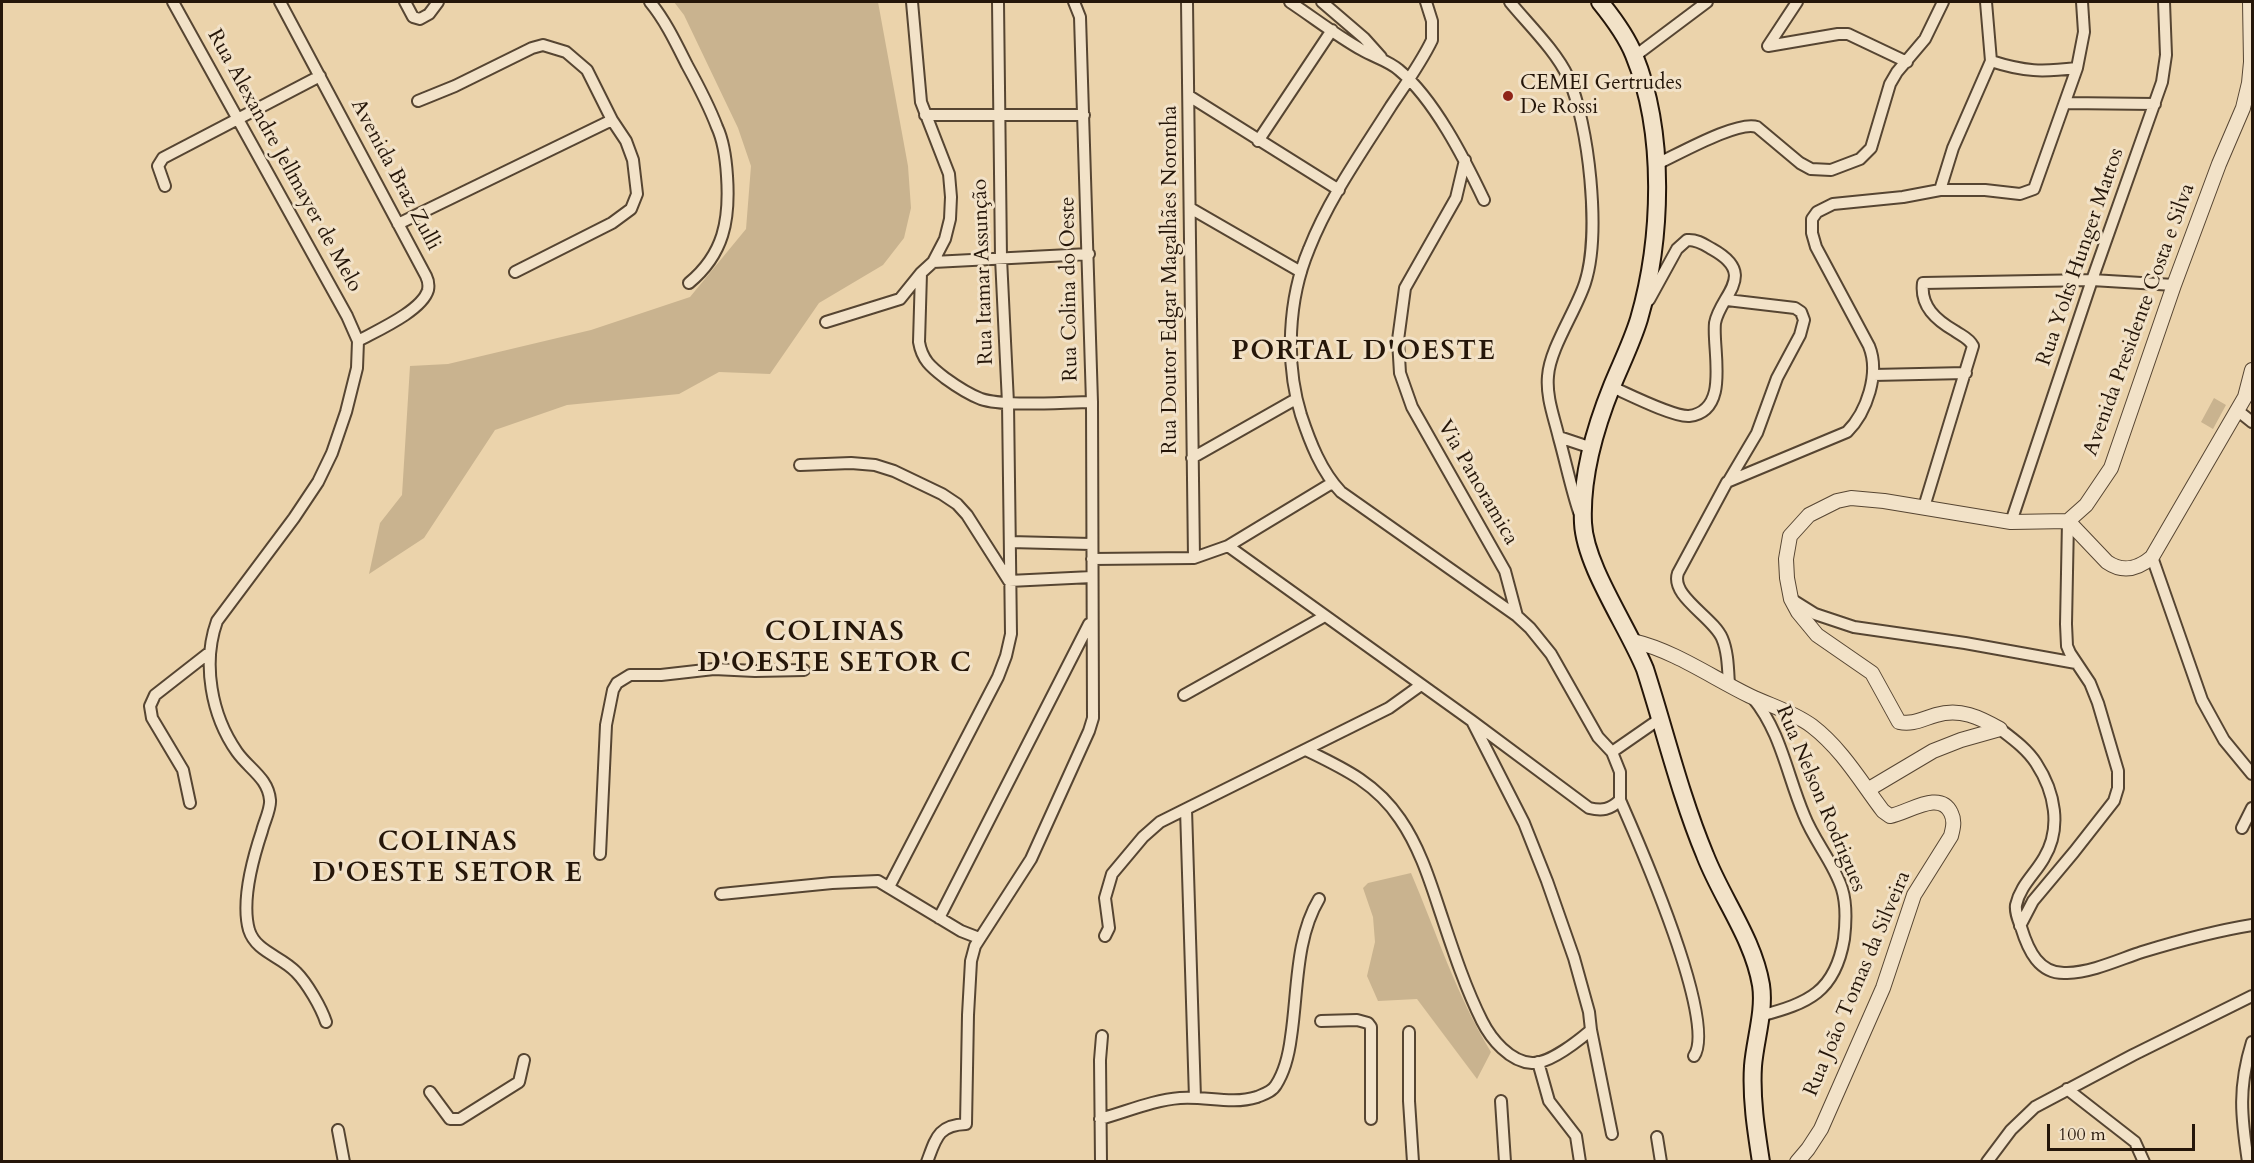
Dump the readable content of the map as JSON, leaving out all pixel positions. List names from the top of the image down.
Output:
{
  "streets": {
    "street": [
      "Rua Alexandre Jellmayer de Melo",
      "Avenida Braz Zulli",
      "Rua Yolts Hunger Mattos",
      "Rua Itamar Assunção",
      "Rua Doutor Edgar Magalhães Noronha",
      "Rua Colina do Oeste",
      "Avenida Presidente Costa e Silva",
      "Via Panoramica",
      "Rua Nelson Rodrigues",
      "Rua João Tomas da Silveira"
    ]
  },
  "crossings": [
    ["Rua Alexandre Jellmayer de Melo", "Avenida Braz Zulli"],
    ["Rua Nelson Rodrigues", "Rua João Tomas da Silveira"]
  ],
  "districts": ["PORTAL D'OESTE", "COLINAS D'OESTE SETOR C", "COLINAS D'OESTE SETOR E"],
  "places": ["CEMEI Gertrudes De Rossi"],
  "scale_bar": "100 m"
}
